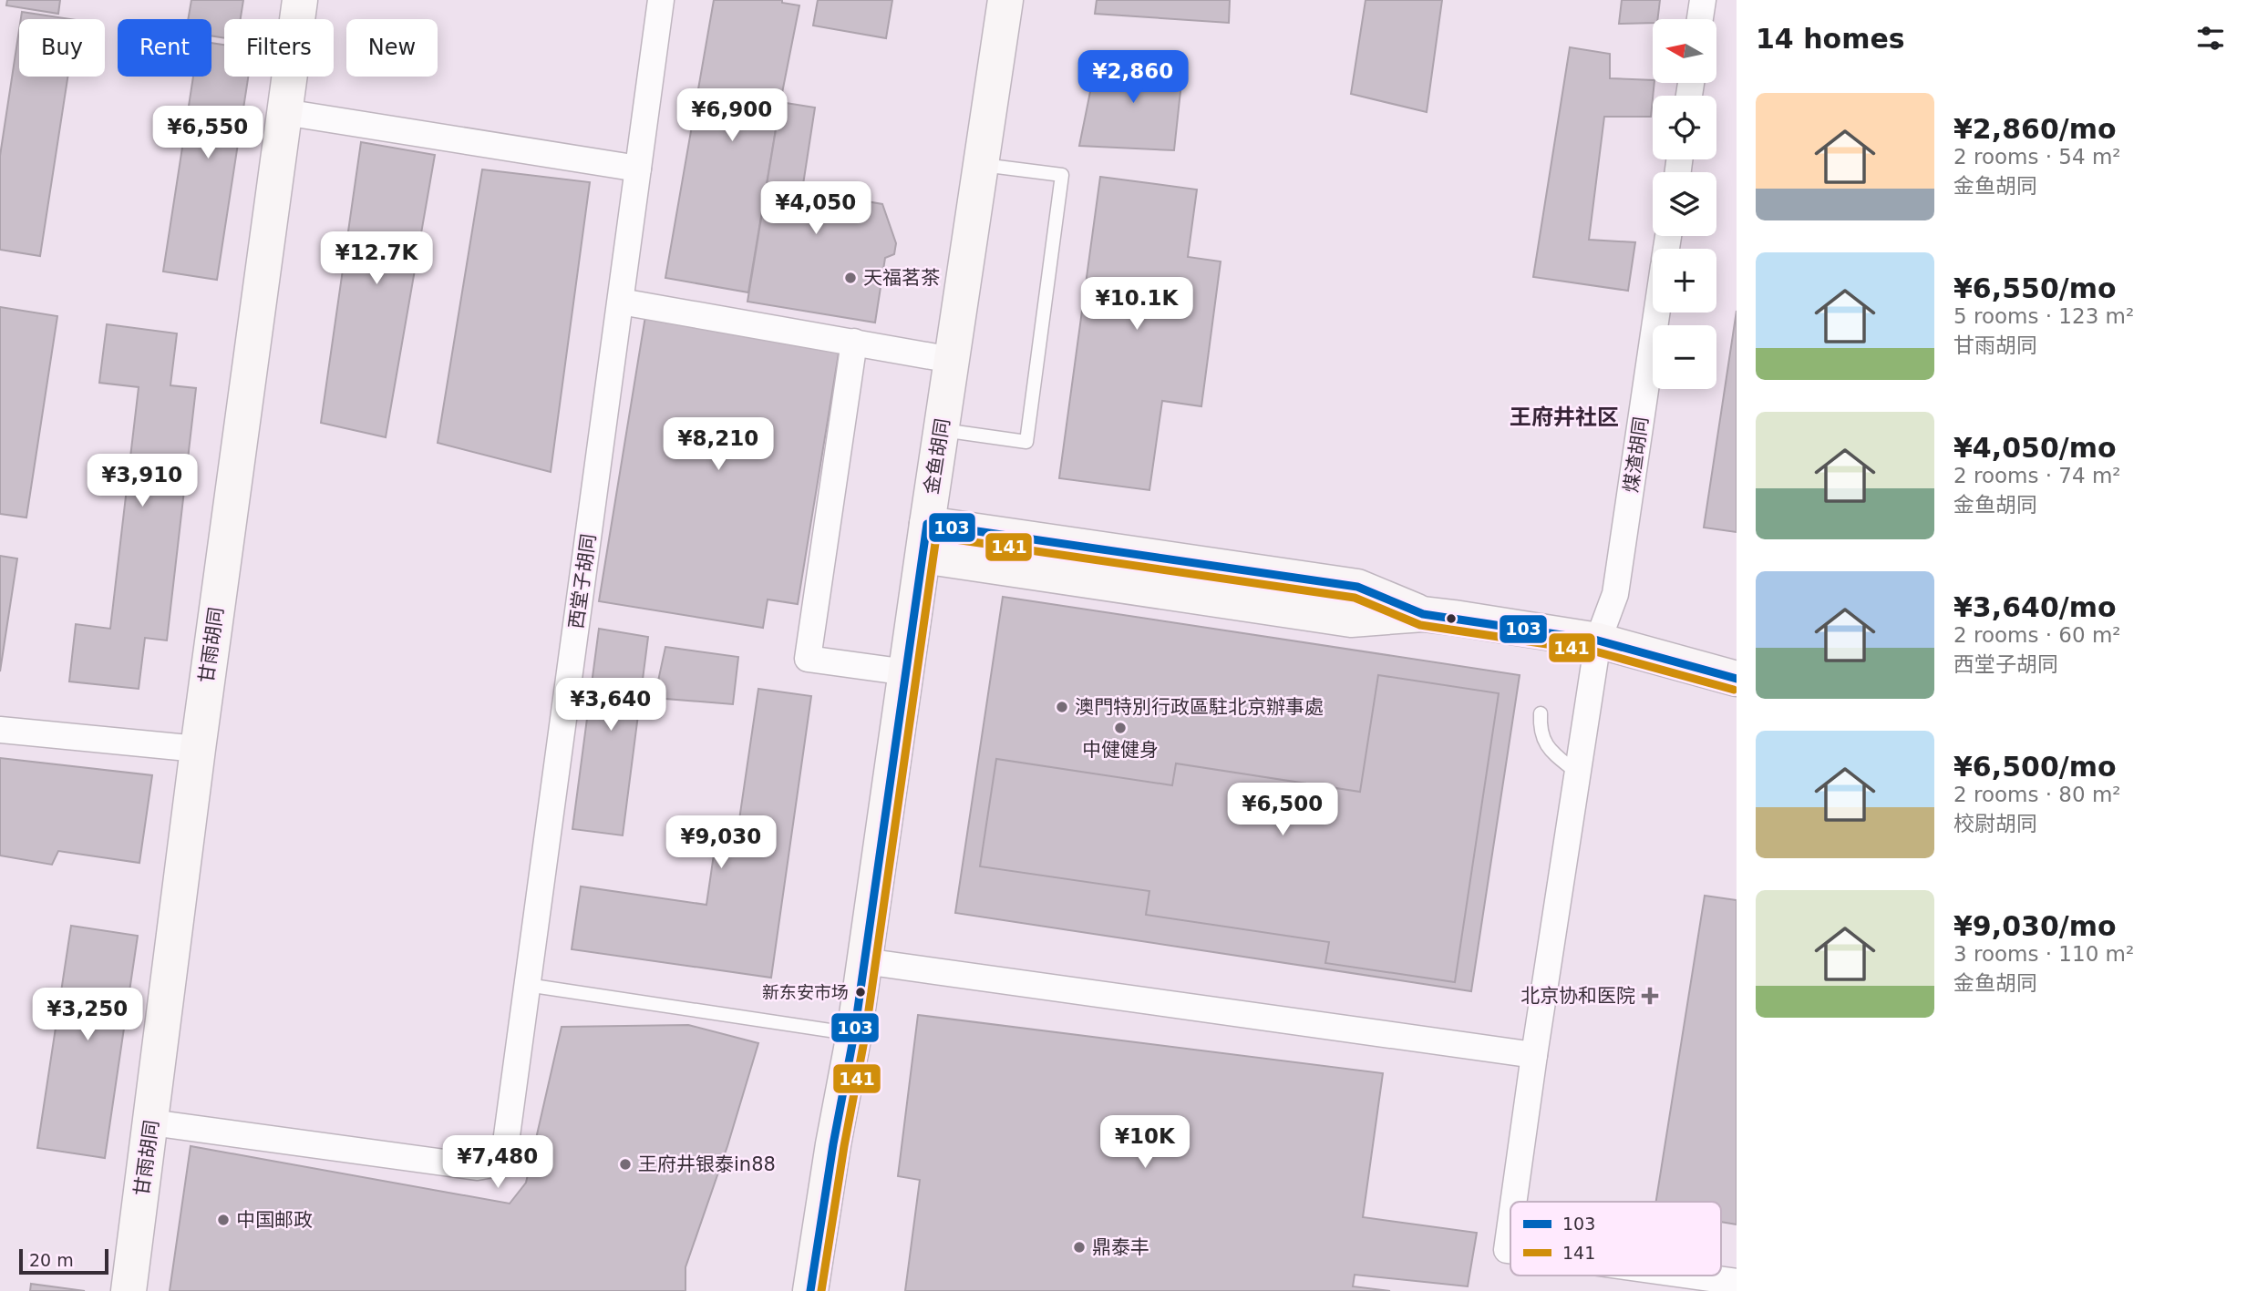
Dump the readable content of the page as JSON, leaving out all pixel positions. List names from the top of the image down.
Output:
{
  "streets": {
    "street": [
      "煤渣胡同",
      "金鱼胡同",
      "西堂子胡同",
      "甘雨胡同"
    ]
  },
  "crossings": [
    ["西堂子胡同", "甘雨胡同"]
  ],
  "districts": ["王府井社区"],
  "places": {
    "other": [
      "天福茗茶",
      "澳門特別行政區駐北京辦事處",
      "中健健身",
      "新东安市场",
      "王府井银泰in88",
      "中国邮政",
      "鼎泰丰"
    ],
    "health": ["北京协和医院"]
  },
  "lines": ["transit line 103", "transit line 141"],
  "legend": ["103", "141"],
  "scale_bar": "20 m",
  "north": "left",
  "page": {
    "heading": "14 homes",
    "map_buttons": ["+", "−"],
    "chip": [
      "Buy",
      "Rent",
      "Filters",
      "New"
    ],
    "price": [
      "¥2,860",
      "¥6,900",
      "¥6,550",
      "¥4,050",
      "¥12.7K",
      "¥10.1K",
      "¥8,210",
      "¥3,910",
      "¥3,640",
      "¥6,500",
      "¥9,030",
      "¥3,250",
      "¥10K",
      "¥7,480"
    ],
    "list": [
      {
        "name": "¥2,860/mo",
        "note": "2 rooms · 54 m² · 金鱼胡同"
      },
      {
        "name": "¥6,550/mo",
        "note": "5 rooms · 123 m² · 甘雨胡同"
      },
      {
        "name": "¥4,050/mo",
        "note": "2 rooms · 74 m² · 金鱼胡同"
      },
      {
        "name": "¥3,640/mo",
        "note": "2 rooms · 60 m² · 西堂子胡同"
      },
      {
        "name": "¥6,500/mo",
        "note": "2 rooms · 80 m² · 校尉胡同"
      },
      {
        "name": "¥9,030/mo",
        "note": "3 rooms · 110 m² · 金鱼胡同"
      }
    ],
    "scale": "20 m"
  }
}
